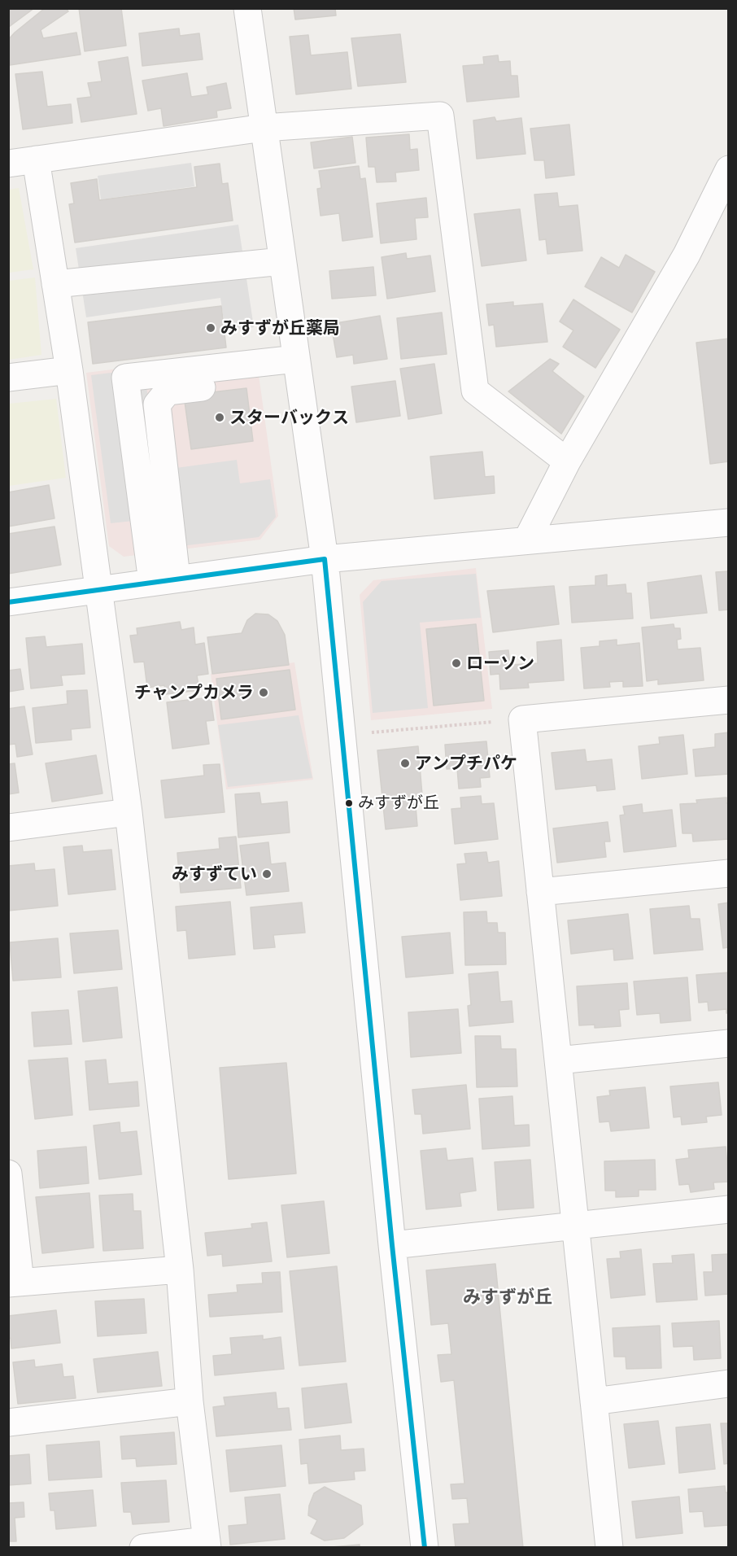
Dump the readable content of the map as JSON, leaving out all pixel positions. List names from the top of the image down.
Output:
{
  "districts": ["みすずが丘"],
  "places": [
    "みすずが丘薬局",
    "スターバックス",
    "ローソン",
    "チャンプカメラ",
    "アンプチパケ",
    "みすずが丘",
    "みすずてい"
  ]
}
